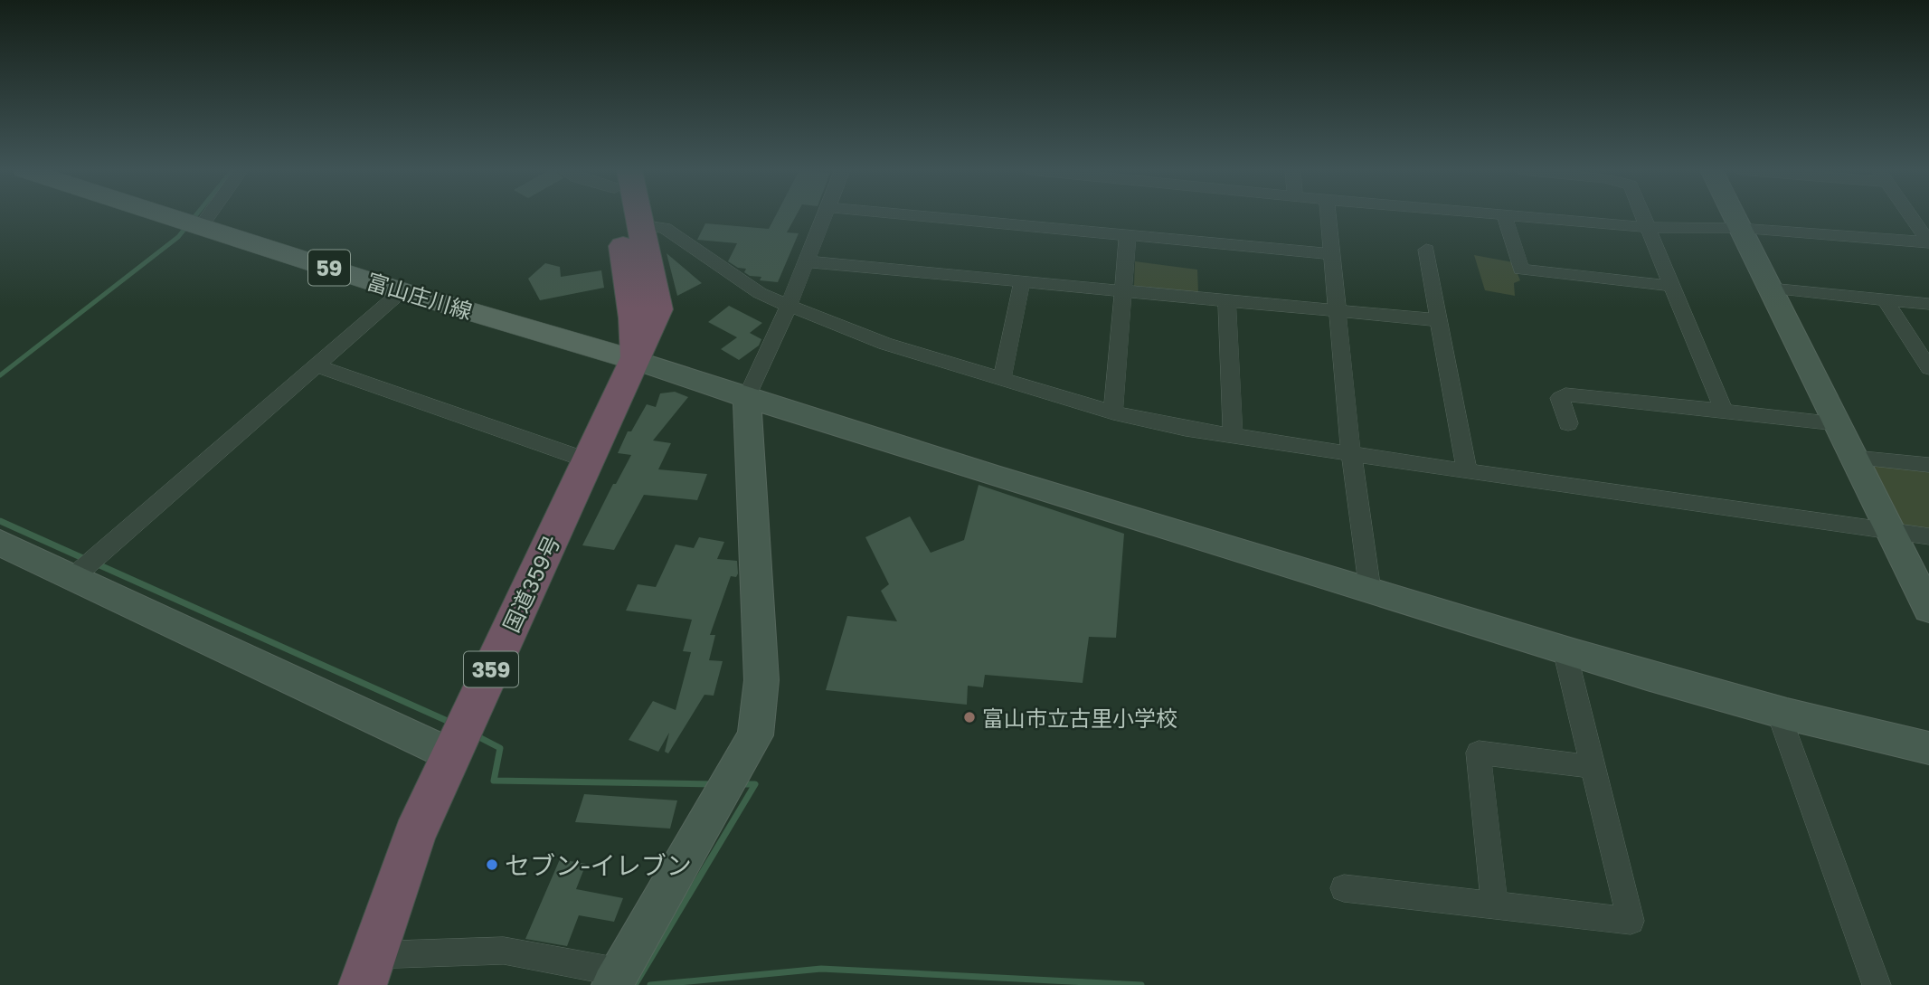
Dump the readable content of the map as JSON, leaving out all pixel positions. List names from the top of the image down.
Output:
{
  "streets": {
    "highway": ["国道359号", "359"],
    "main road": ["59", "富山庄川線"]
  },
  "crossings": [
    ["富山庄川線", "国道359号"]
  ],
  "places": ["富山市立古里小学校", "セブン-イレブン"]
}
